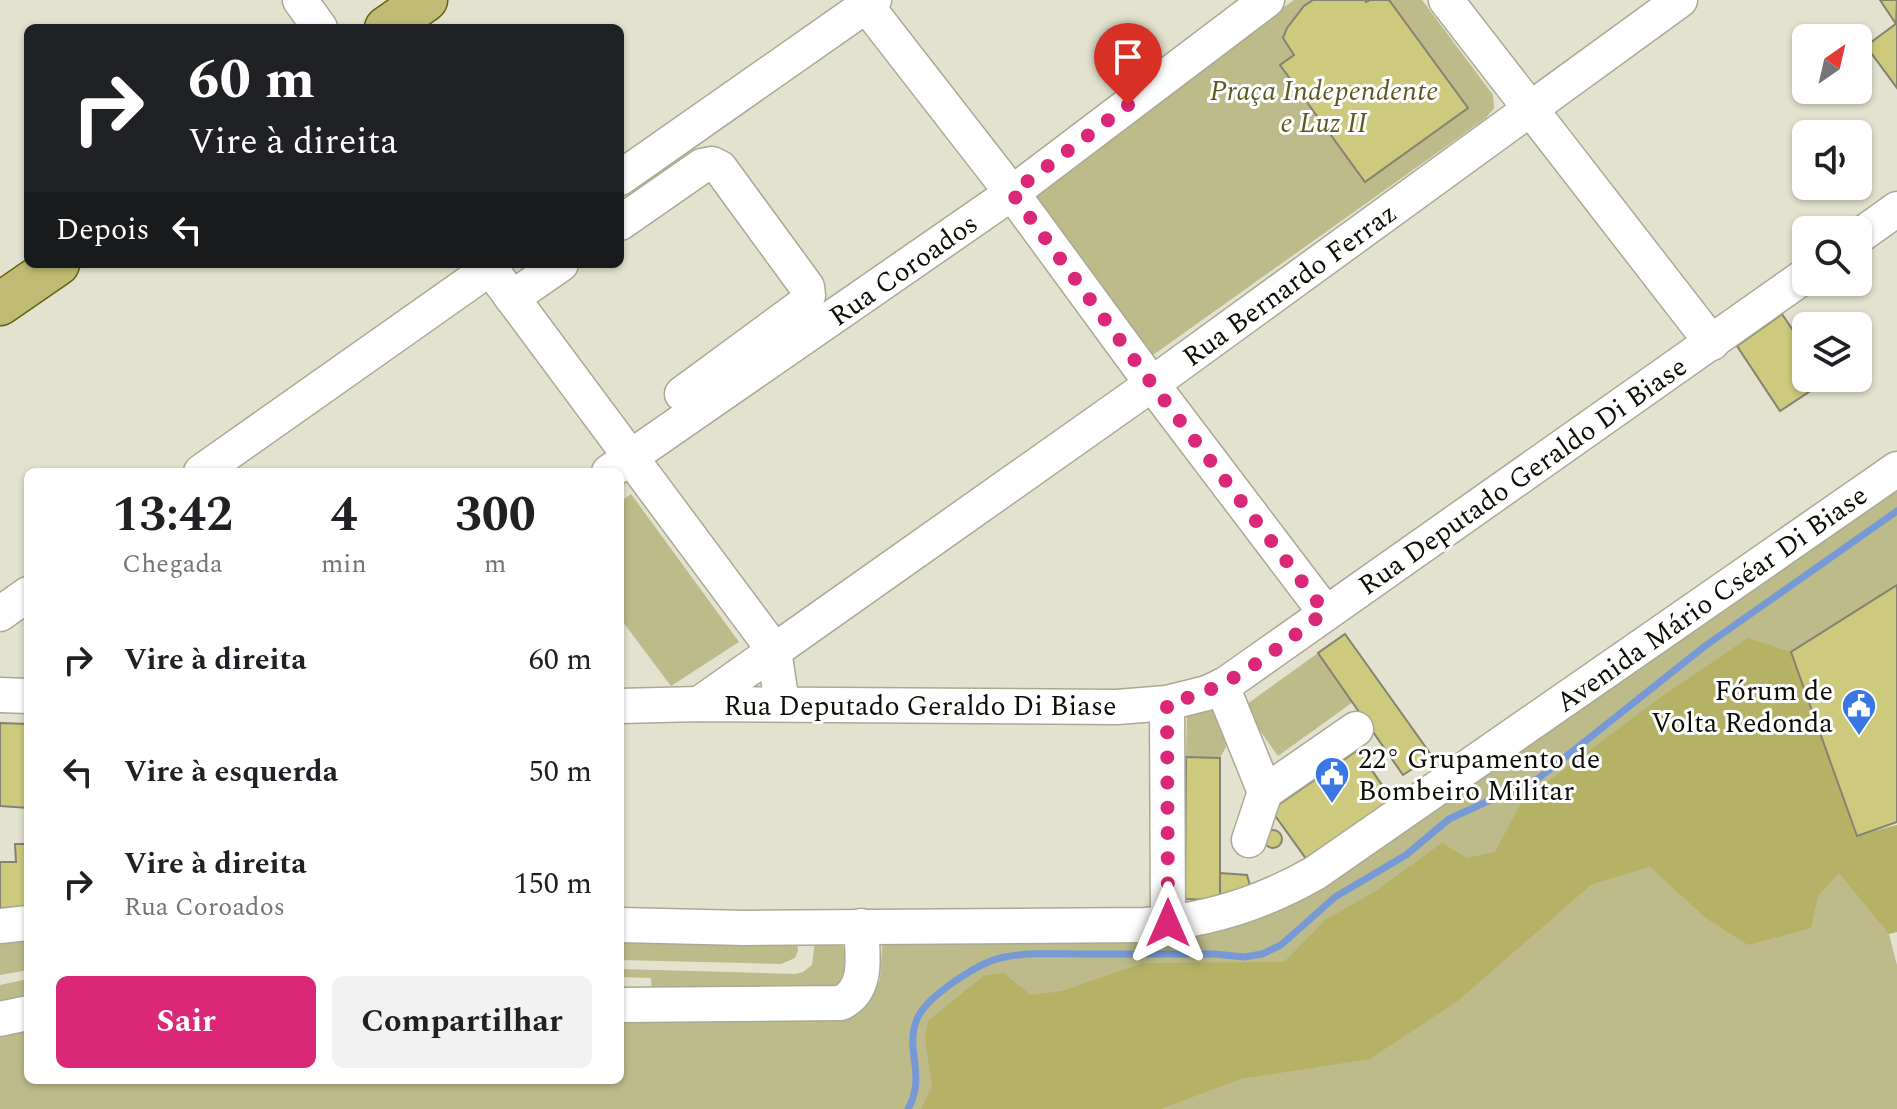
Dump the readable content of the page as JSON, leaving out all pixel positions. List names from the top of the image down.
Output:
{
  "streets": {
    "street": [
      "Rua Coroados",
      "Rua Bernardo Ferraz",
      "Rua Deputado Geraldo Di Biase",
      "Avenida Mário Cséar Di Biase"
    ]
  },
  "crossings": [
    ["Rua Bernardo Ferraz", "Rua Deputado Geraldo Di Biase"]
  ],
  "parks": ["Praça Independente e Luz II"],
  "places": {
    "public building": ["Fórum de Volta Redonda", "22° Grupamento de Bombeiro Militar"]
  },
  "north": "top right",
  "page": {
    "turn": ["60 m", "Vire à direita"],
    "then": "Depois",
    "eta": [
      "13:42",
      "Chegada",
      "4",
      "min",
      "300",
      "m"
    ],
    "list": [
      {
        "name": "Vire à direita",
        "value": "60 m"
      },
      {
        "name": "Vire à esquerda",
        "value": "50 m"
      },
      {
        "name": "Vire à direita",
        "note": "Rua Coroados",
        "value": "150 m"
      }
    ],
    "buttons": ["Sair", "Compartilhar"]
  }
}
